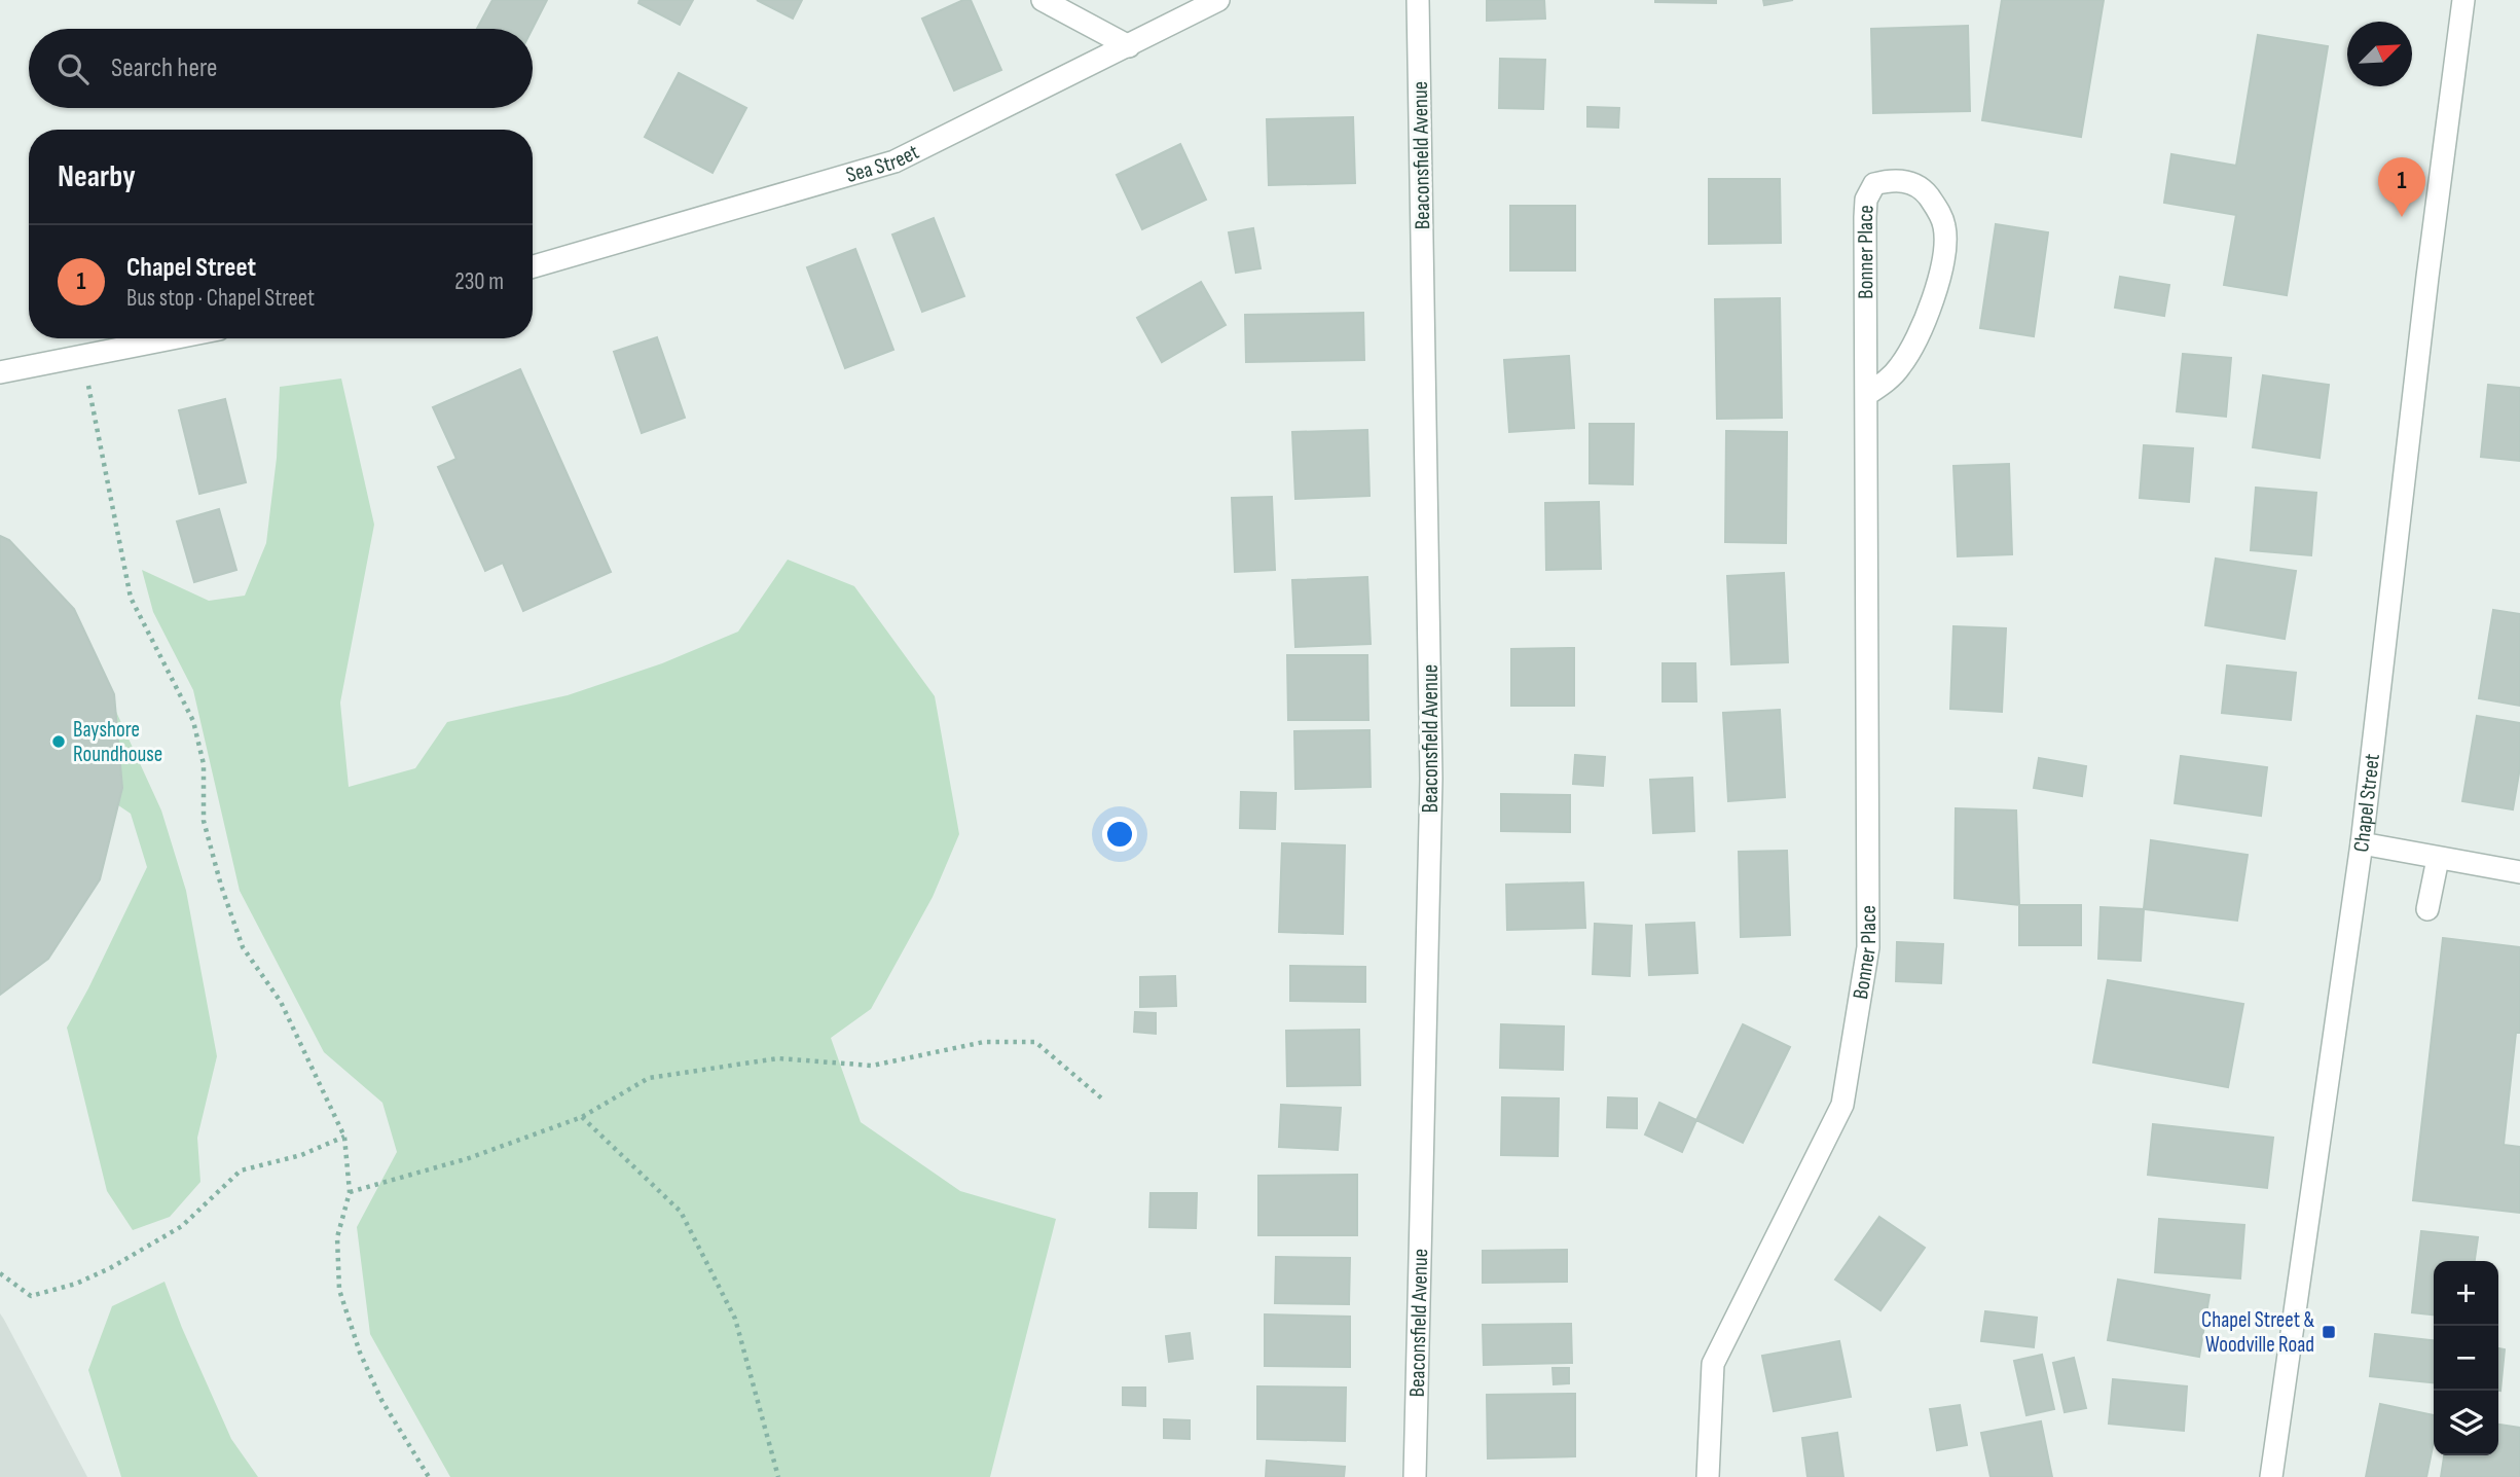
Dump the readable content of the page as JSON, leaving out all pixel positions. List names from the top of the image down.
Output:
{
  "streets": {
    "street": [
      "Beaconsfield Avenue",
      "Sea Street",
      "Bonner Place",
      "Chapel Street"
    ]
  },
  "places": {
    "other": ["Bayshore Roundhouse"],
    "transit": ["Chapel Street & Woodville Road"]
  },
  "north": "top right",
  "page": {
    "search": "Search here",
    "heading": "Nearby",
    "pins": "1",
    "list": [
      {
        "mark": "1",
        "name": "Chapel Street",
        "note": "Bus stop · Chapel Street",
        "value": "230 m"
      }
    ],
    "map_buttons": ["+", "−"]
  }
}
